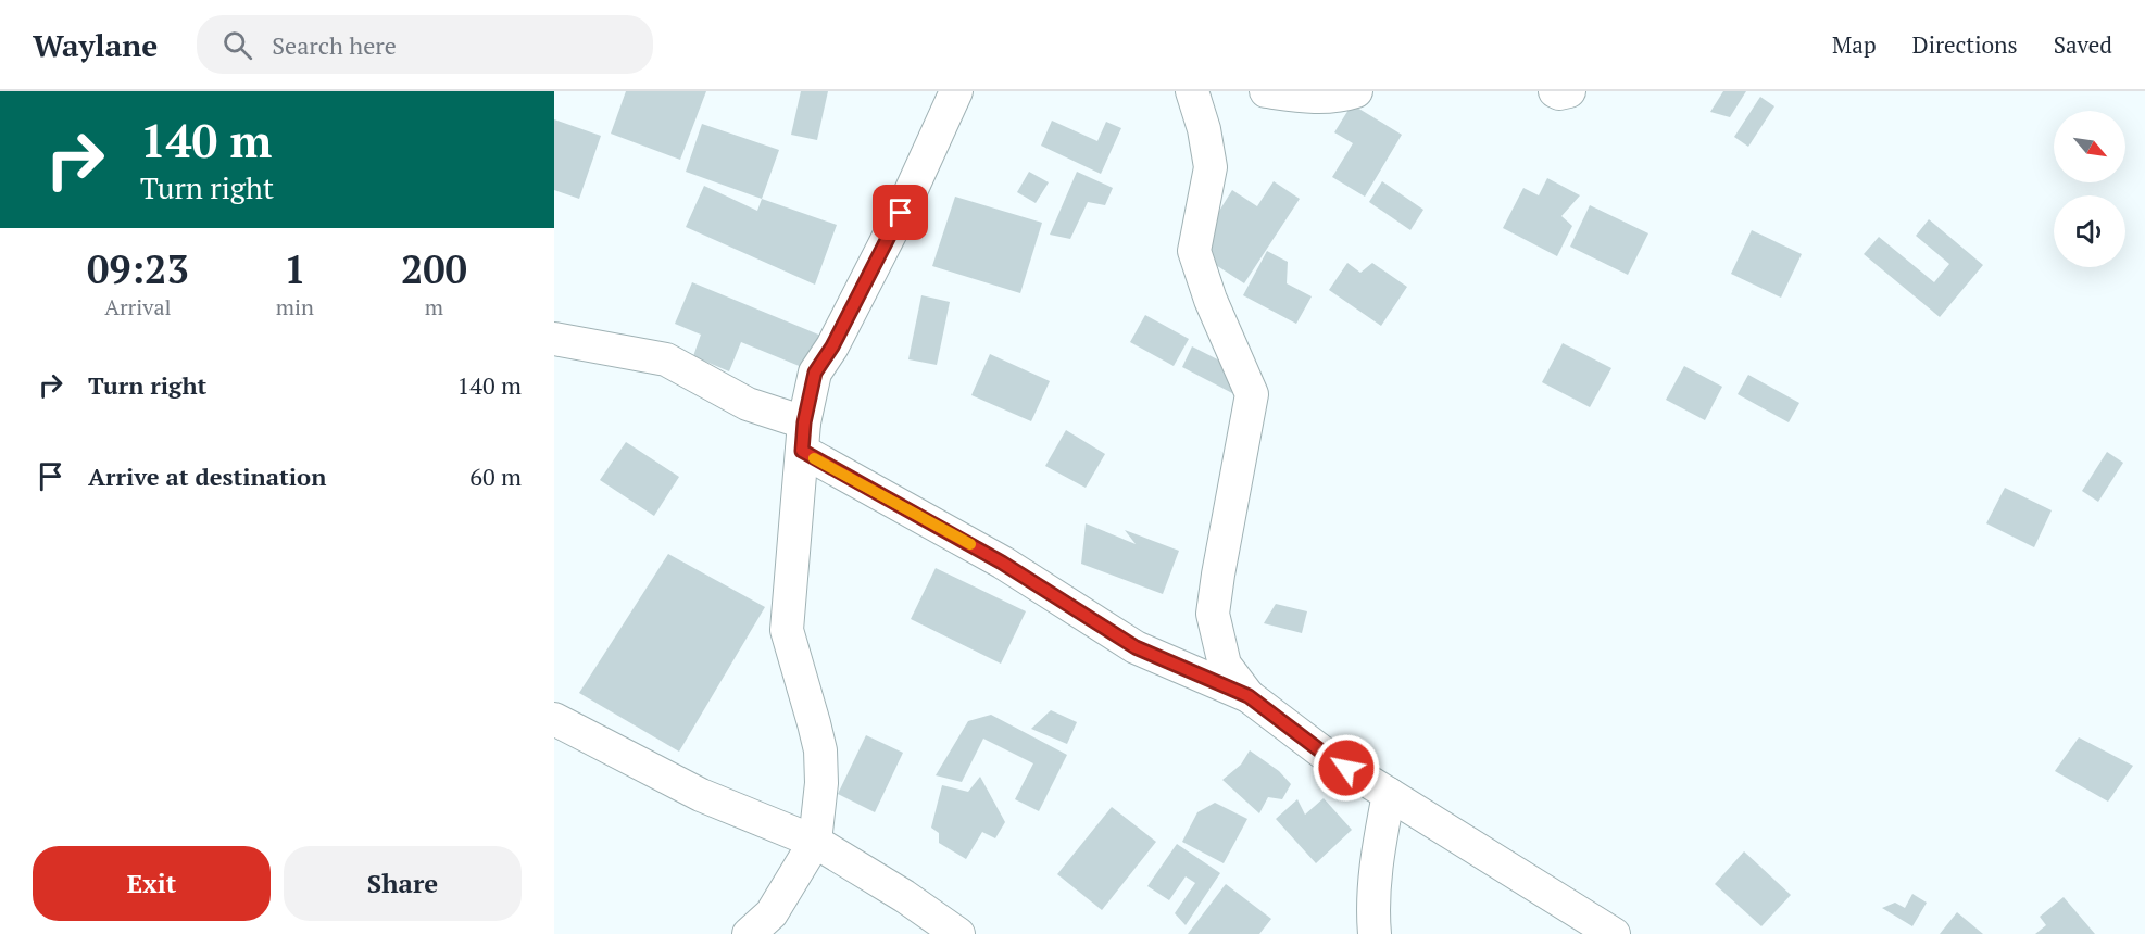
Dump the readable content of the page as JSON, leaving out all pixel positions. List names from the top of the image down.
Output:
{
  "north": "bottom right",
  "page": {
    "header": "Waylane",
    "search": "Search here",
    "nav": ["Map", "Directions", "Saved"],
    "turn": ["140 m", "Turn right"],
    "eta": [
      "09:23",
      "Arrival",
      "1",
      "min",
      "200",
      "m"
    ],
    "list": [
      {
        "name": "Turn right",
        "value": "140 m"
      },
      {
        "name": "Arrive at destination",
        "value": "60 m"
      }
    ],
    "buttons": ["Exit", "Share"]
  }
}
